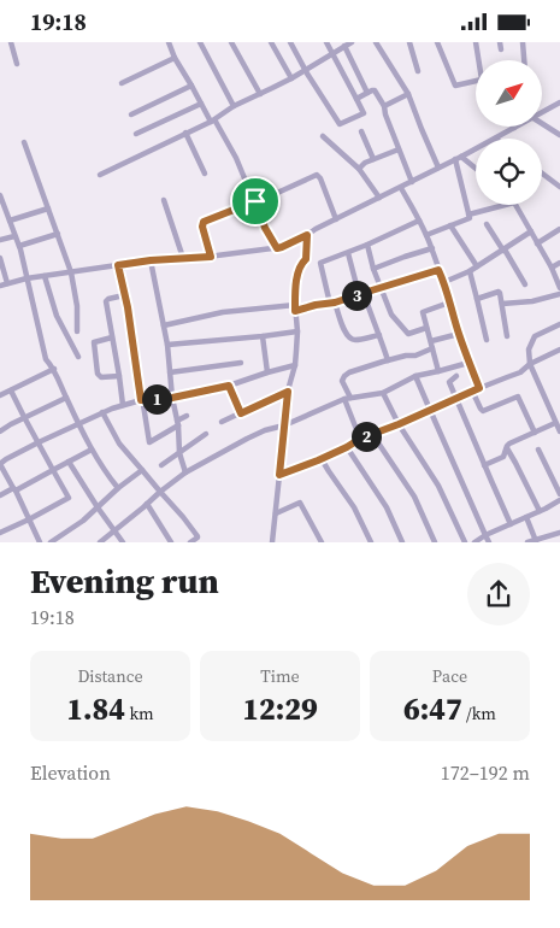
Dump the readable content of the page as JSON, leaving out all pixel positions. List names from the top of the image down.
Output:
{
  "north": "top right",
  "page": {
    "status": "19:18",
    "pins": ["3", "1", "2"],
    "heading": ["Evening run", "19:18"],
    "stats": [
      ["Distance", "1.84 km"],
      ["Time", "12:29"],
      ["Pace", "6:47 /km"]
    ],
    "chart": ["Elevation", "172–192 m"]
  }
}
